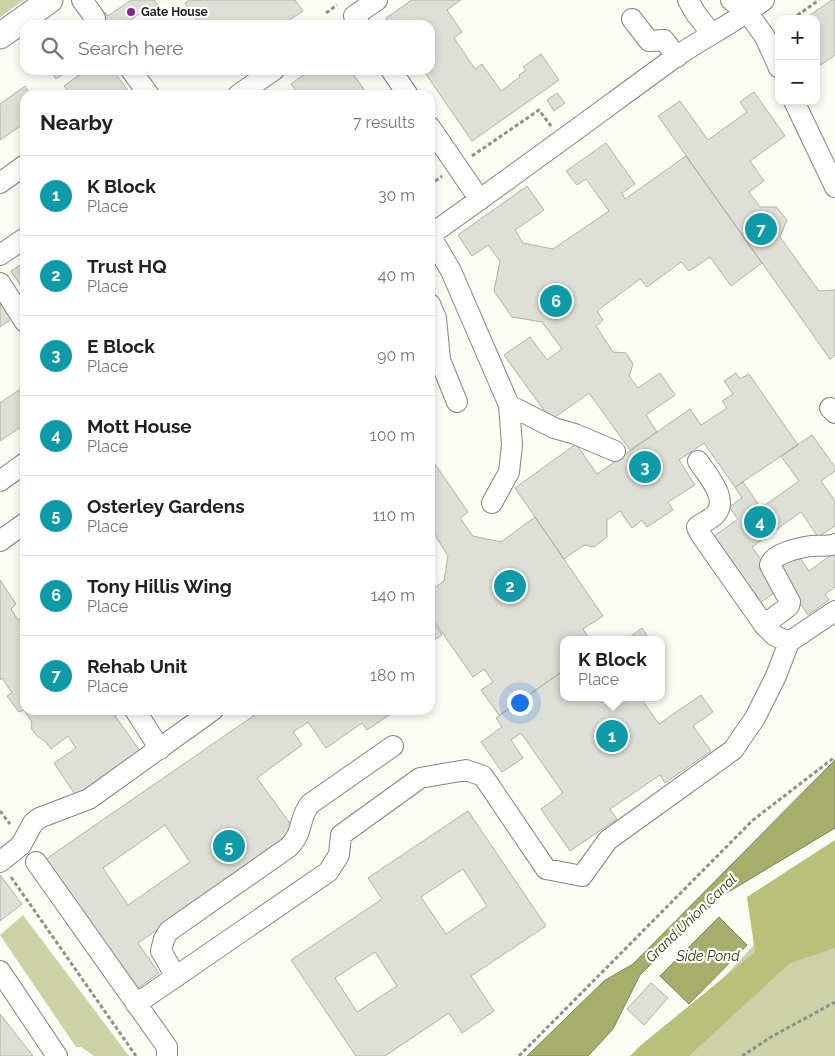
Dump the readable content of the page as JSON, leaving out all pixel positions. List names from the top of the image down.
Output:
{
  "water": ["Grand Union Canal", "Side Pond"],
  "places": ["Gate House"],
  "page": {
    "map_buttons": ["+", "−"],
    "search": "Search here",
    "heading": ["Nearby", "7 results"],
    "list": [
      {
        "mark": "1",
        "name": "K Block",
        "note": "Place",
        "value": "30 m"
      },
      {
        "mark": "2",
        "name": "Trust HQ",
        "note": "Place",
        "value": "40 m"
      },
      {
        "mark": "3",
        "name": "E Block",
        "note": "Place",
        "value": "90 m"
      },
      {
        "mark": "4",
        "name": "Mott House",
        "note": "Place",
        "value": "100 m"
      },
      {
        "mark": "5",
        "name": "Osterley Gardens",
        "note": "Place",
        "value": "110 m"
      },
      {
        "mark": "6",
        "name": "Tony Hillis Wing",
        "note": "Place",
        "value": "140 m"
      },
      {
        "mark": "7",
        "name": "Rehab Unit",
        "note": "Place",
        "value": "180 m"
      }
    ],
    "pins": [
      "7",
      "6",
      "3",
      "4",
      "2",
      "1",
      "5"
    ],
    "popup": ["K Block", "Place"]
  }
}
